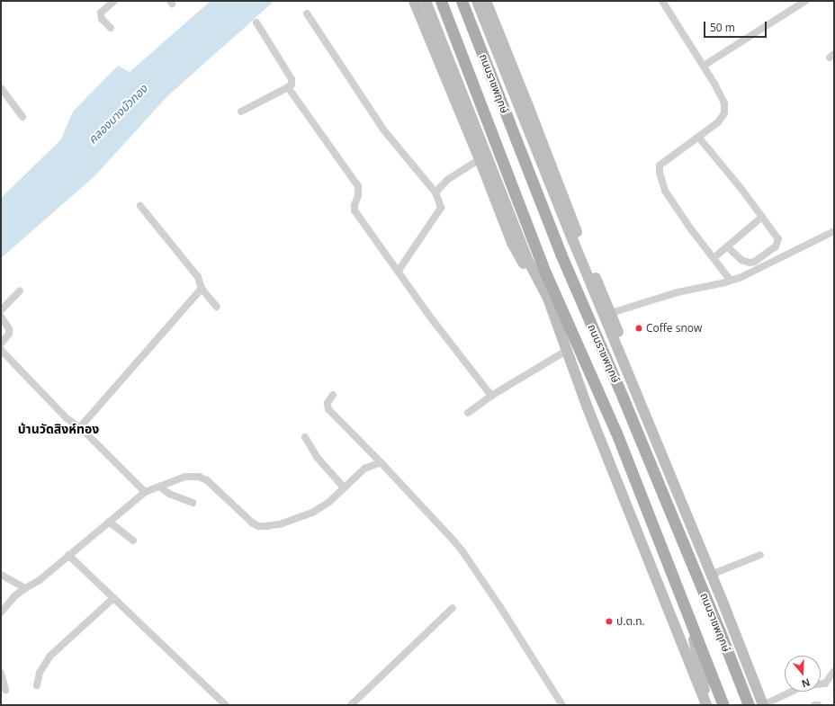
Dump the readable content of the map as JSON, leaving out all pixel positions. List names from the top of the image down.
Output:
{
  "streets": {
    "main road": ["ถนนราชพฤกษ์"]
  },
  "districts": ["บ้านวัดสิงห์ทอง"],
  "water": ["คลองบางบัวทอง"],
  "places": ["Coffe snow", "ป.ต.ท."],
  "scale_bar": "50 m",
  "north": "bottom"
}
